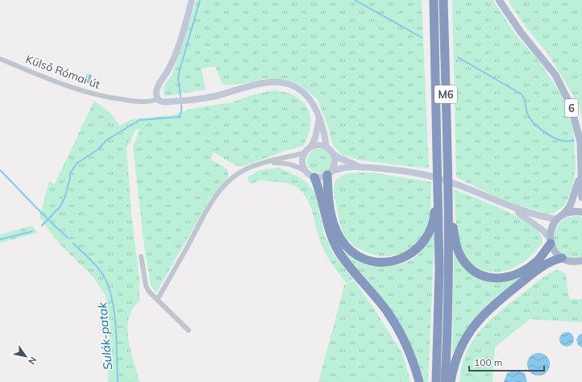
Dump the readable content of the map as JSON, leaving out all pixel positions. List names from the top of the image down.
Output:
{
  "streets": {
    "highway": ["M6"],
    "main road": ["6"],
    "street": ["Külső Római út"]
  },
  "water": ["Sulák-patak"],
  "scale_bar": "100 m",
  "north": "bottom right"
}
